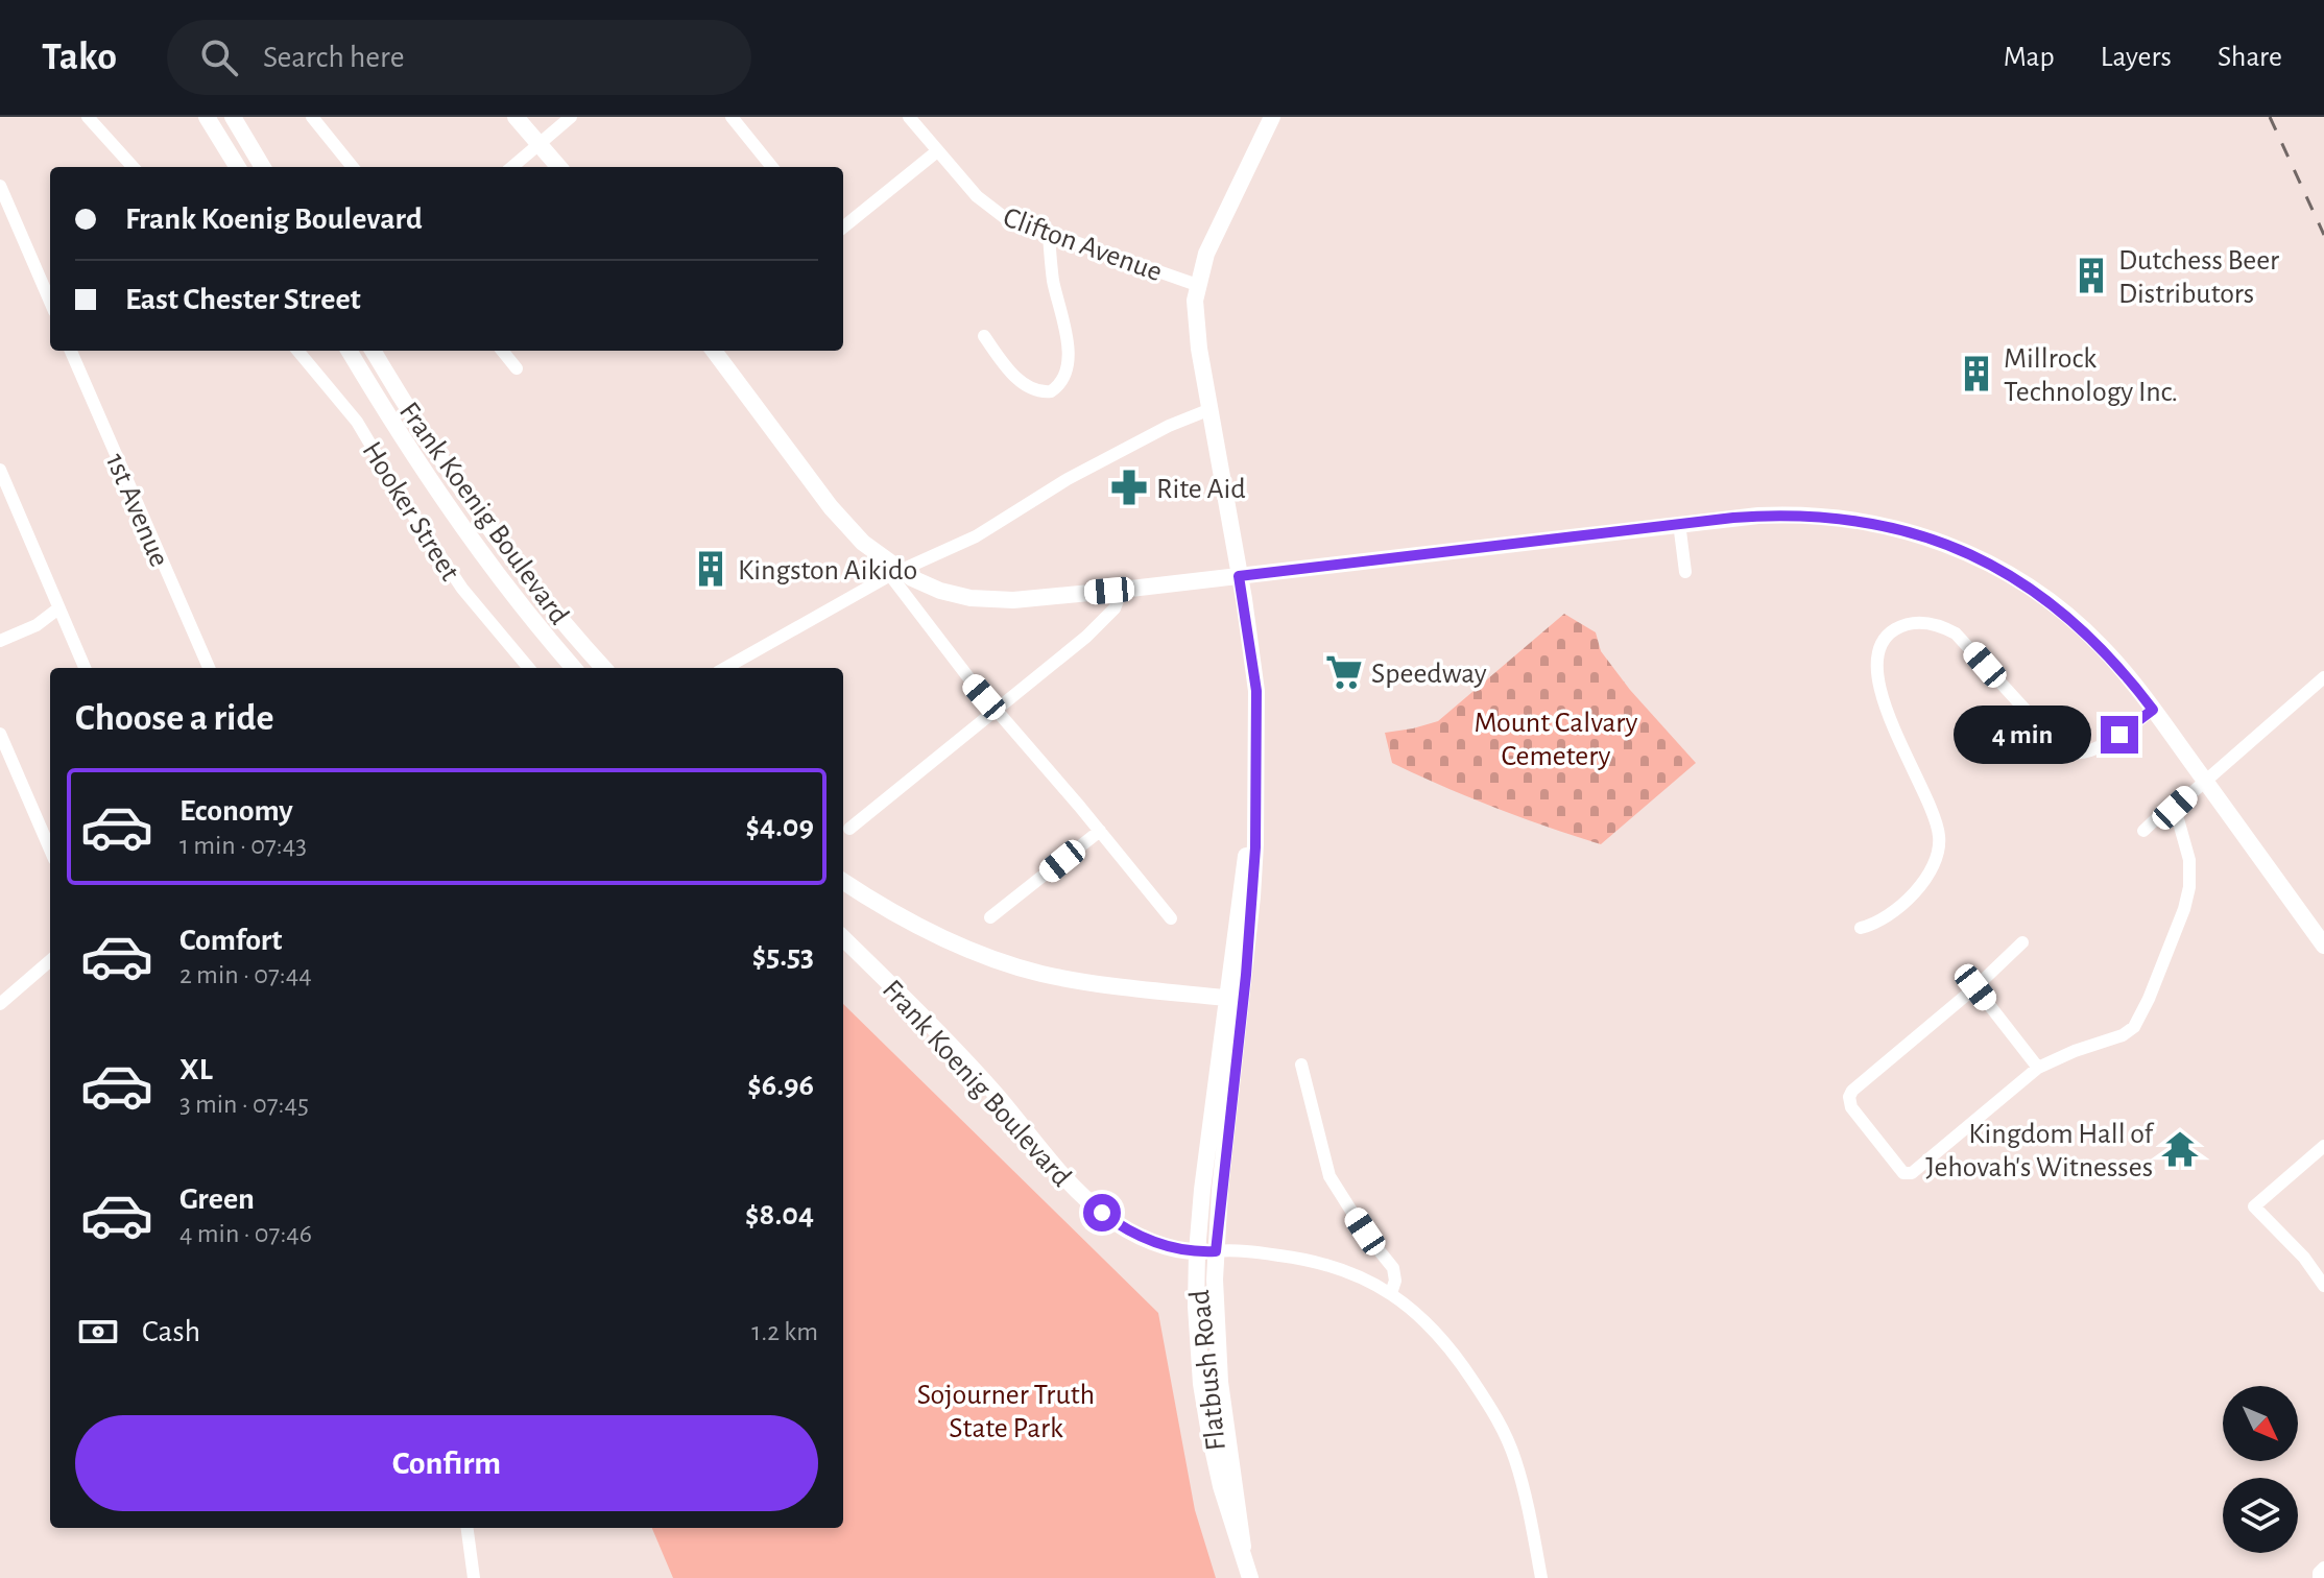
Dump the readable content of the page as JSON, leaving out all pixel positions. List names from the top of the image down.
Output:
{
  "streets": {
    "main road": ["Frank Koenig Boulevard", "Flatbush Road"],
    "street": ["Clifton Avenue", "1st Avenue", "Hooker Street"]
  },
  "crossings": [
    ["Clifton Avenue", "Flatbush Road"],
    ["Frank Koenig Boulevard", "Flatbush Road"]
  ],
  "parks": ["Mount Calvary Cemetery", "Sojourner Truth State Park"],
  "places": {
    "building": ["Dutchess Beer Distributors", "Millrock Technology Inc.", "Kingston Aikido"],
    "pharmacy": ["Rite Aid"],
    "supermarket": ["Speedway"],
    "temple": ["Kingdom Hall of Jehovah's Witnesses"]
  },
  "north": "bottom right",
  "page": {
    "header": "Tako",
    "search": "Search here",
    "nav": ["Map", "Layers", "Share"],
    "banner": ["Frank Koenig Boulevard", "East Chester Street"],
    "heading": "Choose a ride",
    "bubble": "4 min",
    "list": [
      {
        "name": "Economy",
        "note": "1 min · 07:43",
        "value": "$4.09"
      },
      {
        "name": "Comfort",
        "note": "2 min · 07:44",
        "value": "$5.53"
      },
      {
        "name": "XL",
        "note": "3 min · 07:45",
        "value": "$6.96"
      },
      {
        "name": "Green",
        "note": "4 min · 07:46",
        "value": "$8.04"
      }
    ],
    "pay": ["Cash", "1.2 km"],
    "buttons": "Confirm"
  }
}
